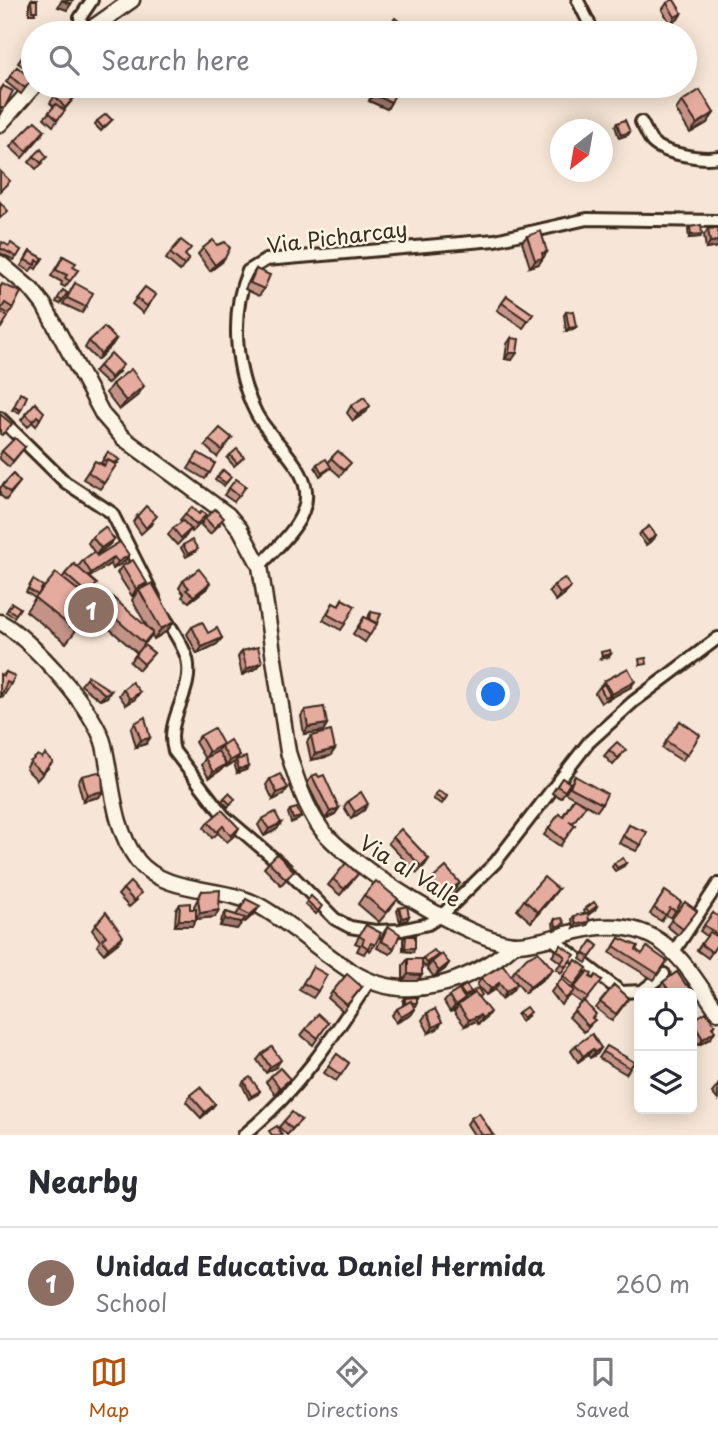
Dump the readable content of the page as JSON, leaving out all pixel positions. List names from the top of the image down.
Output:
{
  "streets": {
    "main road": ["Via al Valle"],
    "street": ["Via Picharcay"]
  },
  "crossings": [
    ["Via Picharcay", "Via al Valle"]
  ],
  "north": "bottom left",
  "page": {
    "search": "Search here",
    "pins": "1",
    "heading": "Nearby",
    "list": [
      {
        "mark": "1",
        "name": "Unidad Educativa Daniel Hermida",
        "note": "School",
        "value": "260 m"
      }
    ],
    "nav": ["Map", "Directions", "Saved"]
  }
}
